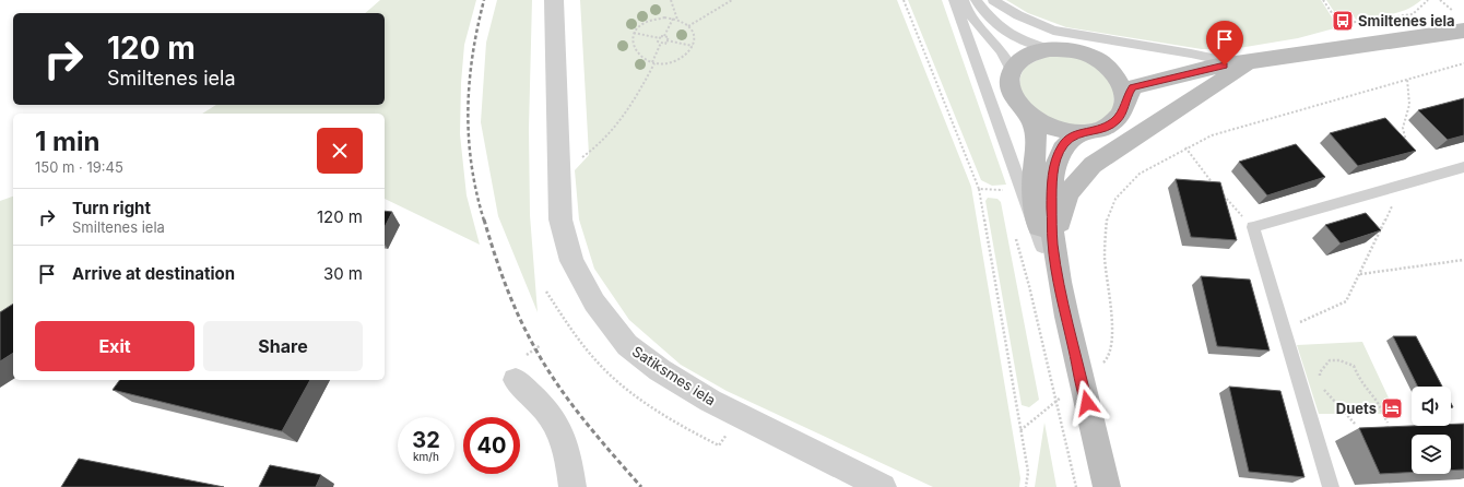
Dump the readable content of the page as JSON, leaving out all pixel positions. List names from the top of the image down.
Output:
{
  "streets": {
    "street": ["Satiksmes iela"]
  },
  "places": {
    "bus stop": ["Smiltenes iela"],
    "hotel": ["Duets"]
  },
  "page": {
    "turn": ["120 m", "Smiltenes iela"],
    "heading": ["1 min", "150 m · 19:45"],
    "list": [
      {
        "name": "Turn right",
        "note": "Smiltenes iela",
        "value": "120 m"
      },
      {
        "name": "Arrive at destination",
        "value": "30 m"
      }
    ],
    "buttons": ["Exit", "Share"],
    "speed": "32 km/h",
    "limit": "40"
  }
}
